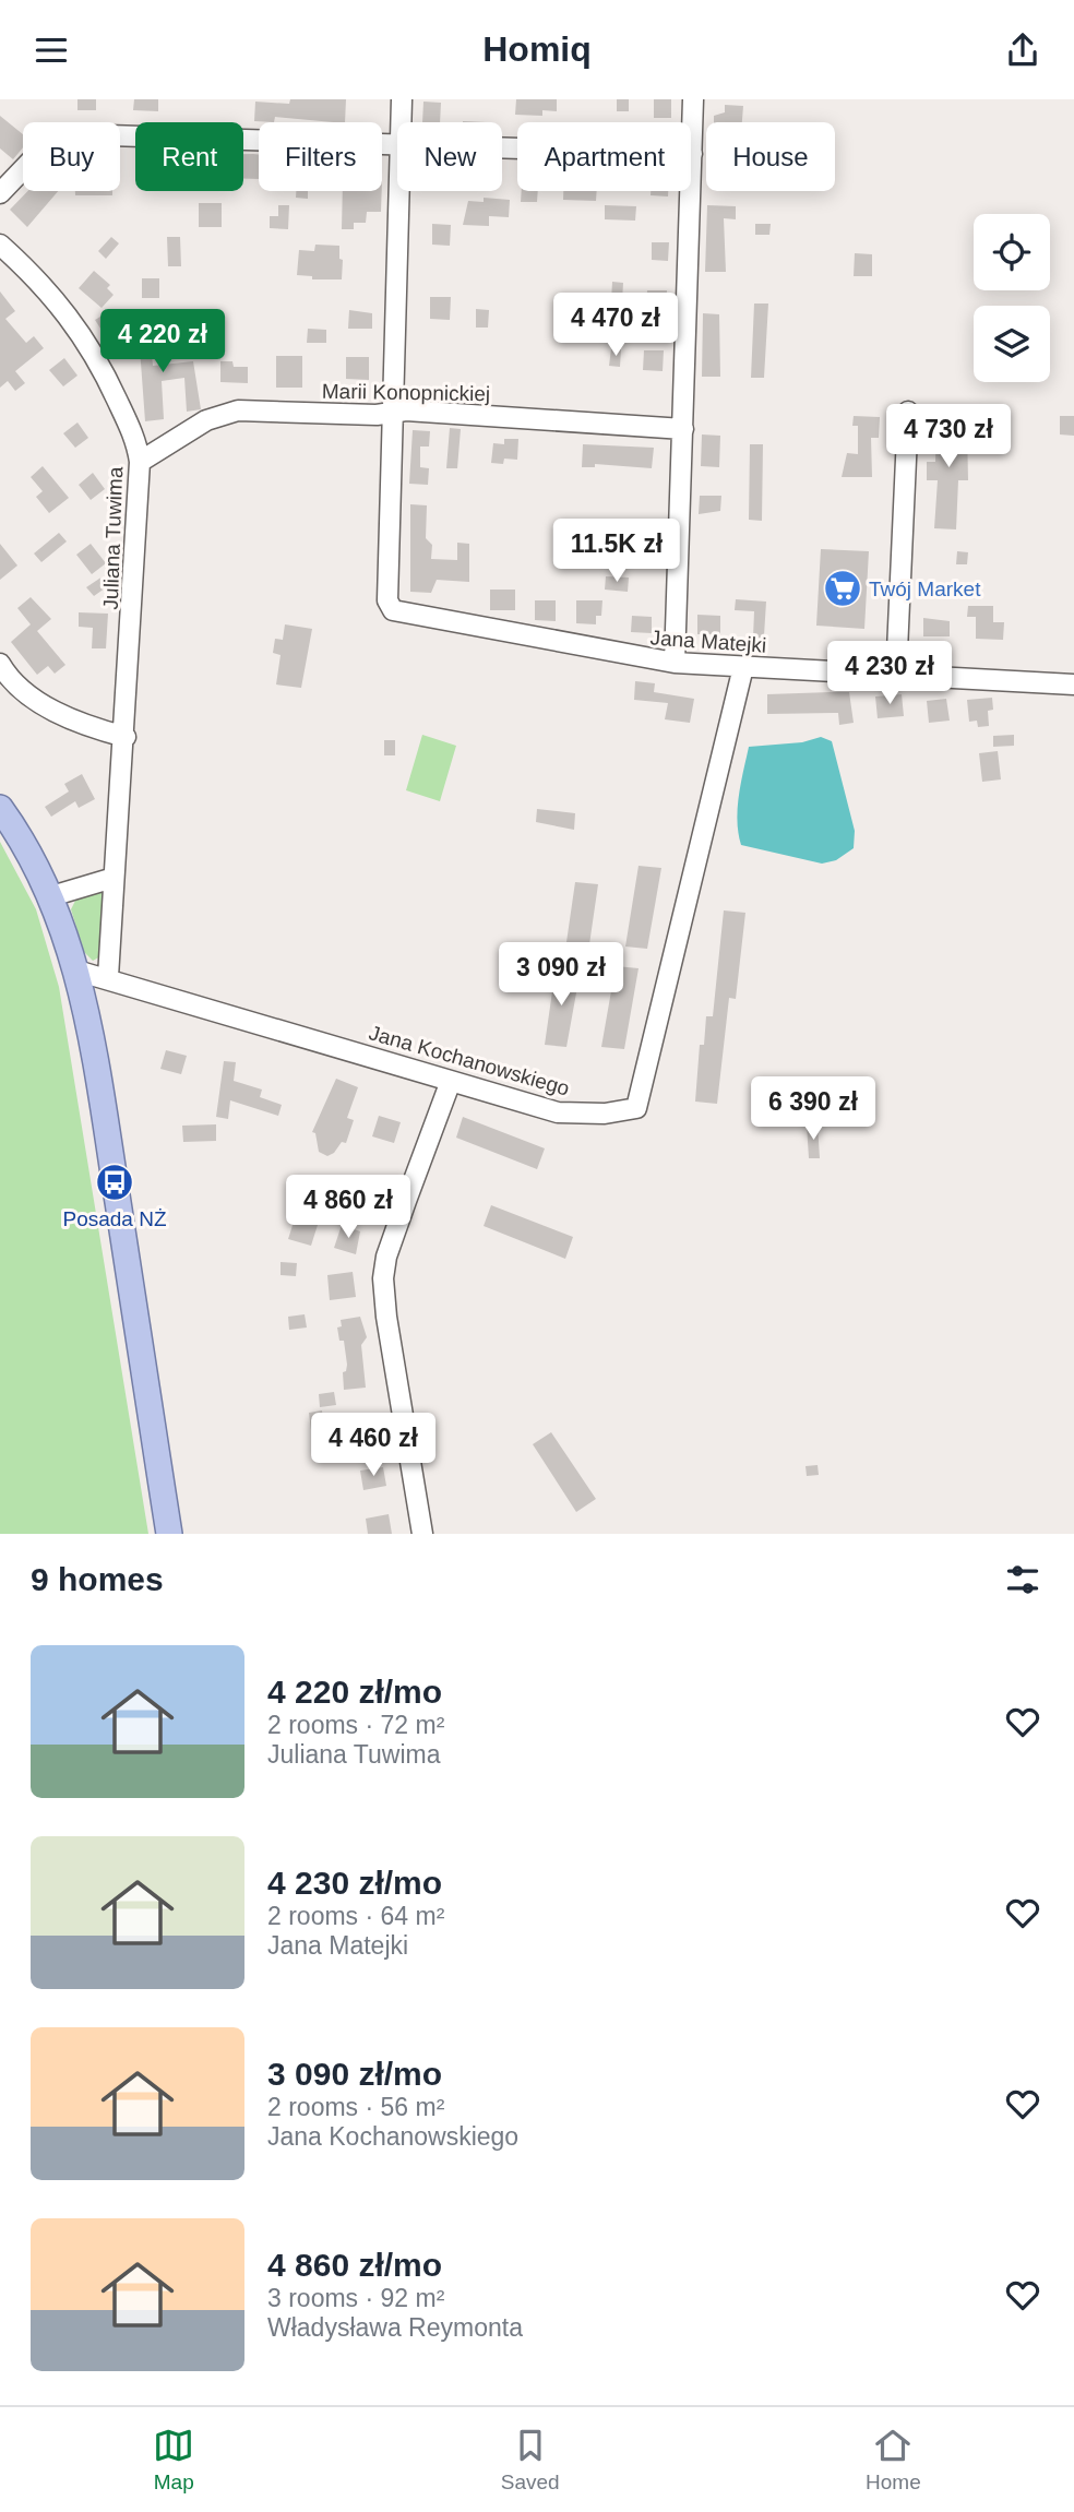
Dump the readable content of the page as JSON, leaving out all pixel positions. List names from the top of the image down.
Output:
{
  "streets": {
    "street": [
      "Marii Konopnickiej",
      "Juliana Tuwima",
      "Jana Matejki",
      "Jana Kochanowskiego"
    ]
  },
  "crossings": [
    ["Marii Konopnickiej", "Juliana Tuwima"],
    ["Marii Konopnickiej", "Jana Matejki"],
    ["Juliana Tuwima", "Jana Kochanowskiego"],
    ["Jana Matejki", "Jana Kochanowskiego"]
  ],
  "places": {
    "supermarket": ["Twój Market"],
    "bus stop": ["Posada NŻ"]
  },
  "page": {
    "header": "Homiq",
    "chip": [
      "Buy",
      "Rent",
      "Filters",
      "New",
      "Apartment",
      "House"
    ],
    "price": [
      "4 470 zł",
      "4 220 zł",
      "4 730 zł",
      "11.5K zł",
      "4 230 zł",
      "3 090 zł",
      "6 390 zł",
      "4 860 zł",
      "4 460 zł"
    ],
    "heading": "9 homes",
    "list": [
      {
        "name": "4 220 zł/mo",
        "note": "2 rooms · 72 m² · Juliana Tuwima"
      },
      {
        "name": "4 230 zł/mo",
        "note": "2 rooms · 64 m² · Jana Matejki"
      },
      {
        "name": "3 090 zł/mo",
        "note": "2 rooms · 56 m² · Jana Kochanowskiego"
      },
      {
        "name": "4 860 zł/mo",
        "note": "3 rooms · 92 m² · Władysława Reymonta"
      }
    ],
    "tabs": ["Map", "Saved", "Home"]
  }
}
